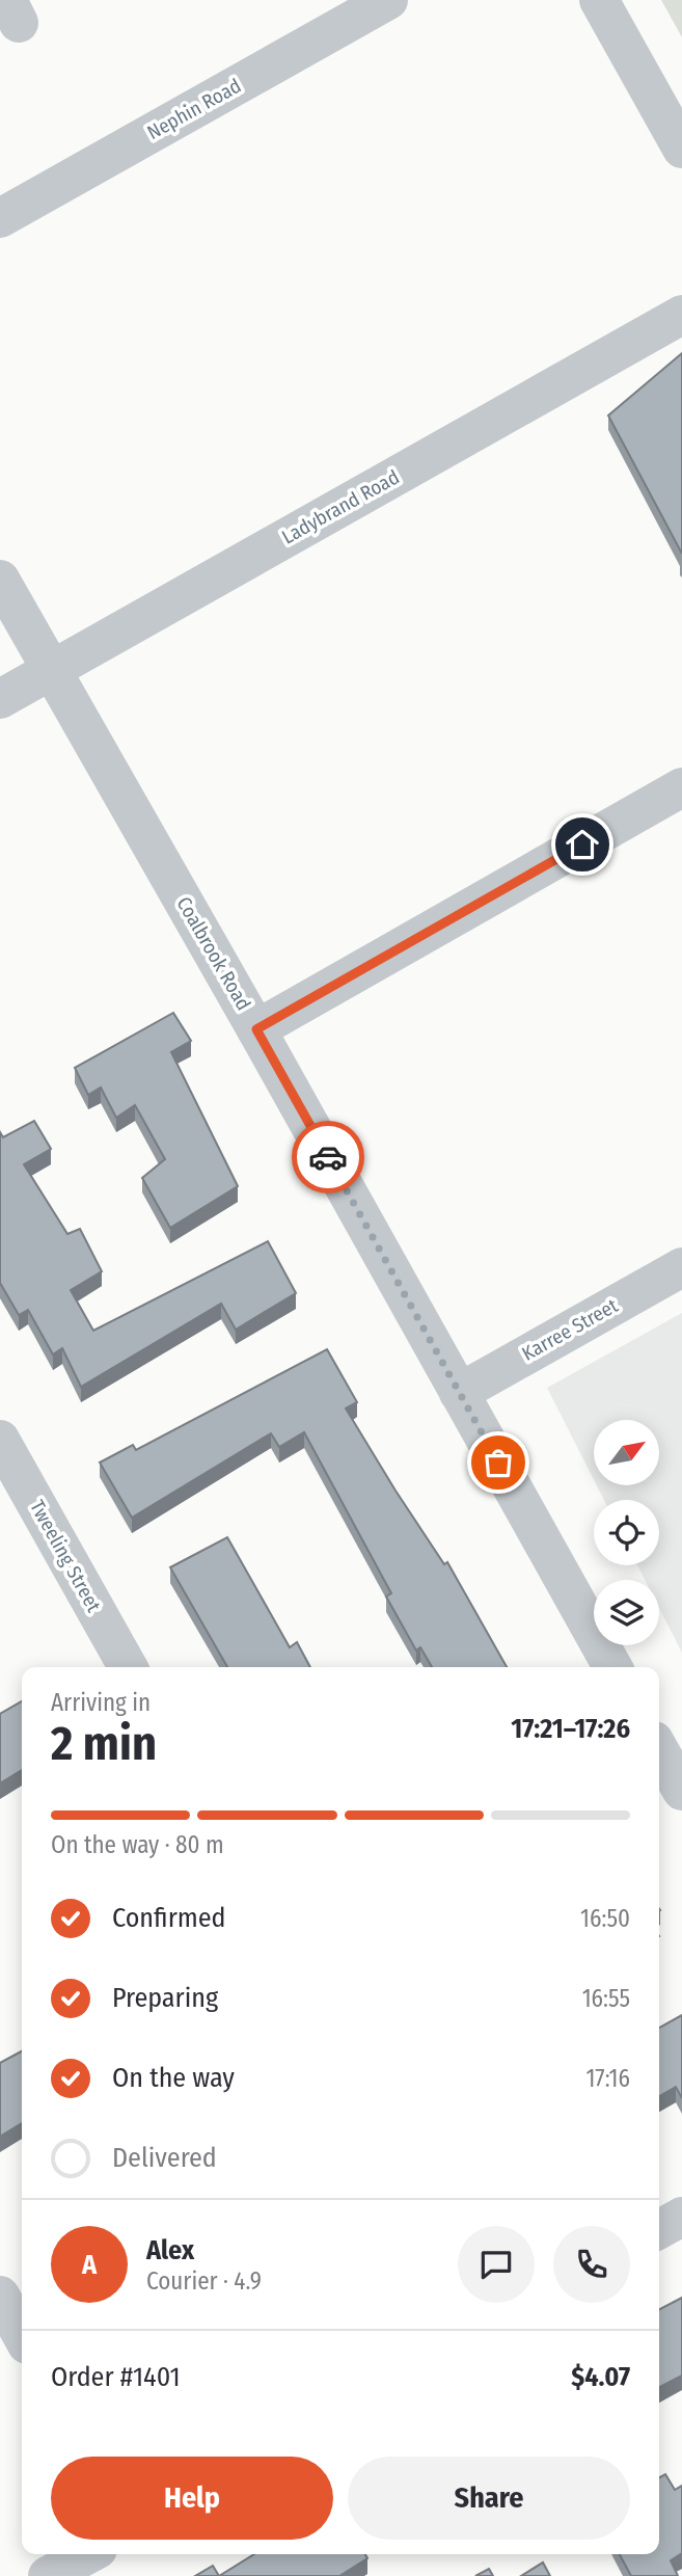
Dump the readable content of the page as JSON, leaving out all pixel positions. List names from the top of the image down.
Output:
{
  "streets": {
    "street": [
      "Nephin Road",
      "Ladybrand Road",
      "Coalbrook Road",
      "Karree Street",
      "Tweeling Street"
    ]
  },
  "crossings": [
    ["Ladybrand Road", "Coalbrook Road"],
    ["Coalbrook Road", "Karree Street"]
  ],
  "north": "top right",
  "page": {
    "heading": ["2 min", "Arriving in", "17:21–17:26"],
    "panel": [
      "Alex",
      "Courier · 4.9",
      "Order #1401",
      "$4.07"
    ],
    "bar": "On the way · 80 m",
    "list": [
      ["Confirmed", "16:50"],
      ["Preparing", "16:55"],
      ["On the way", "17:16"],
      "Delivered"
    ],
    "round": "A",
    "buttons": ["Help", "Share"]
  }
}
